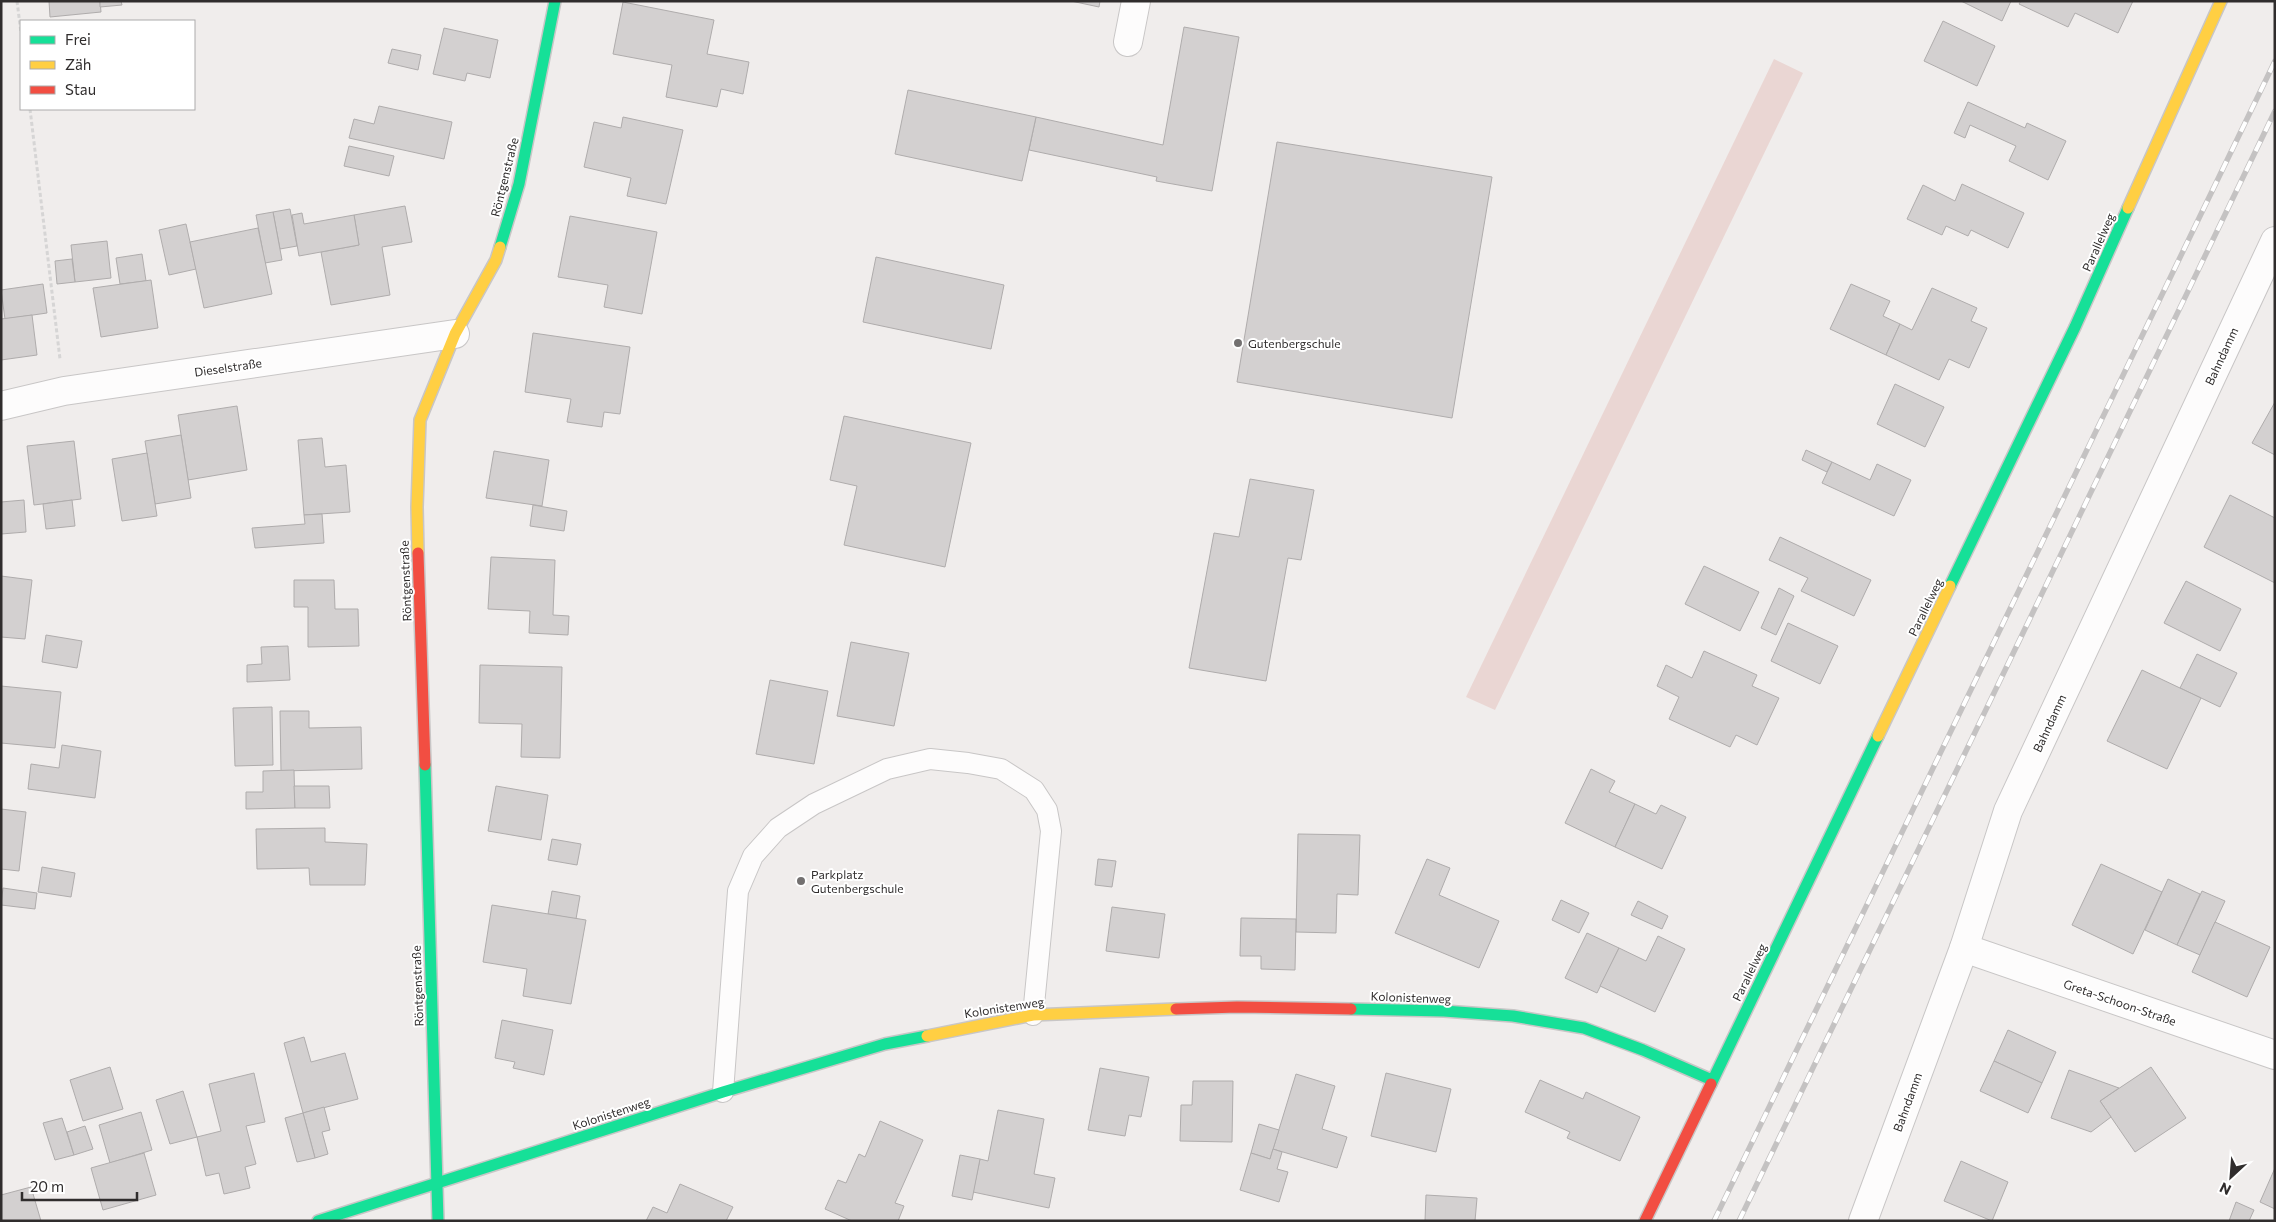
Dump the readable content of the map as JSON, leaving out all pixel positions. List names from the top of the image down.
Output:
{
  "streets": {
    "street": [
      "Röntgenstraße",
      "Parallelweg",
      "Bahndamm",
      "Dieselstraße",
      "Kolonistenweg",
      "Greta-Schoon-Straße"
    ]
  },
  "crossings": [
    ["Röntgenstraße", "Dieselstraße"],
    ["Röntgenstraße", "Kolonistenweg"],
    ["Parallelweg", "Kolonistenweg"],
    ["Bahndamm", "Greta-Schoon-Straße"]
  ],
  "places": ["Gutenbergschule", "Parkplatz Gutenbergschule"],
  "legend": ["Frei", "Zäh", "Stau"],
  "scale_bar": "20 m",
  "north": "bottom left"
}
